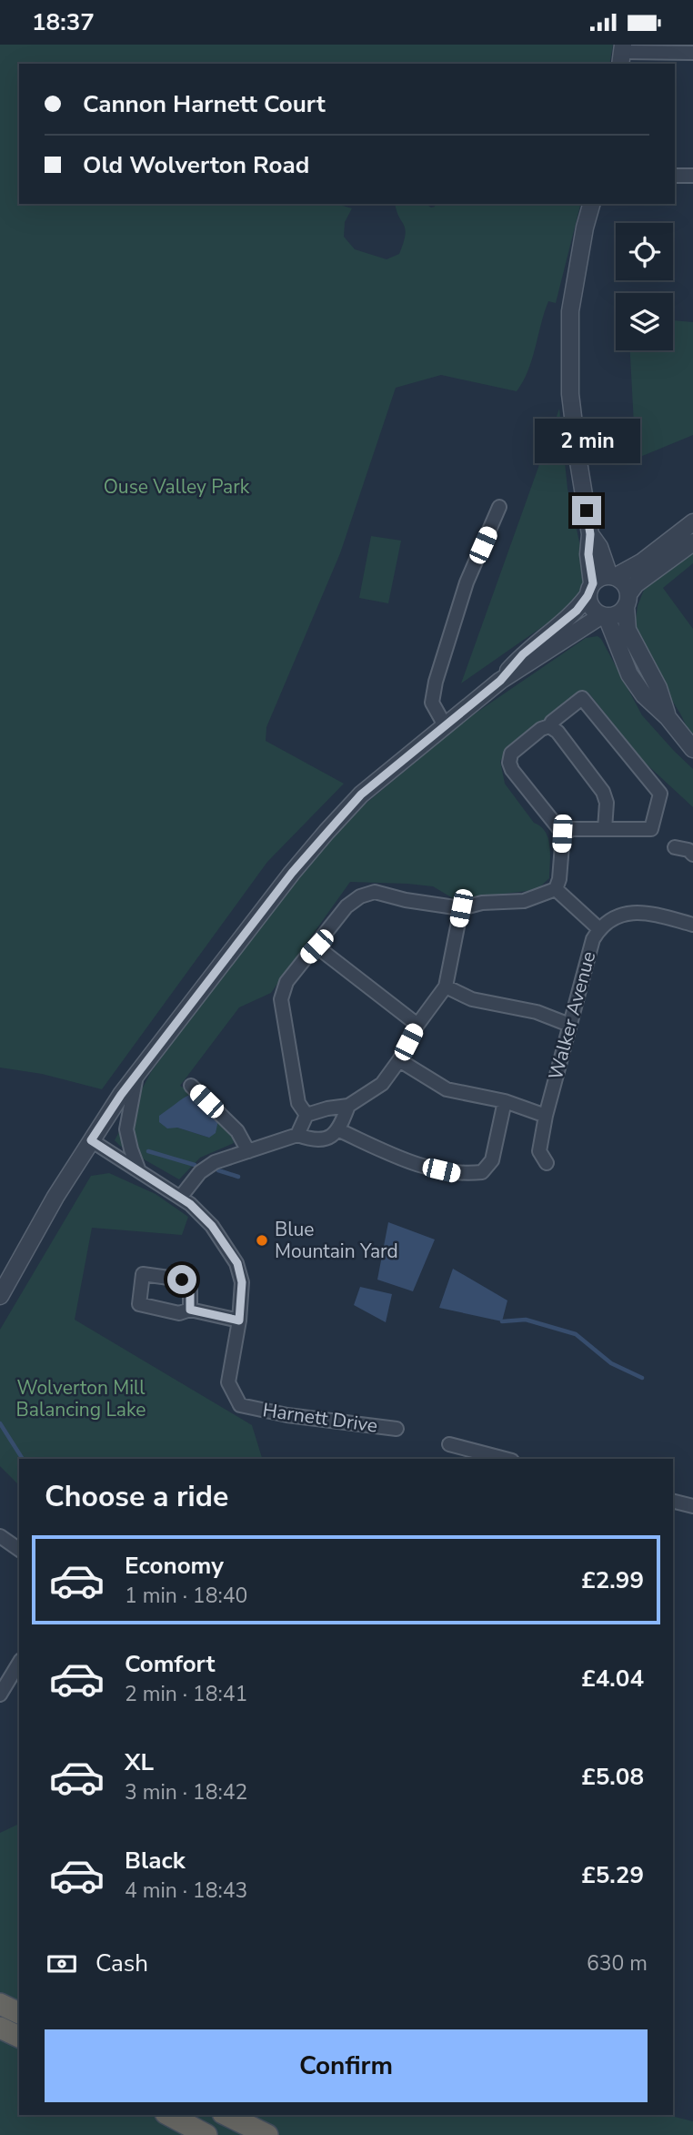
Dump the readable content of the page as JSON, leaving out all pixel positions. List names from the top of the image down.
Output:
{
  "streets": {
    "street": ["Walker Avenue", "Harnett Drive"]
  },
  "parks": ["Ouse Valley Park", "Wolverton Mill Balancing Lake"],
  "places": ["Blue Mountain Yard"],
  "page": {
    "status": "18:37",
    "banner": ["Cannon Harnett Court", "Old Wolverton Road"],
    "bubble": "2 min",
    "heading": "Choose a ride",
    "list": [
      {
        "name": "Economy",
        "note": "1 min · 18:40",
        "value": "£2.99"
      },
      {
        "name": "Comfort",
        "note": "2 min · 18:41",
        "value": "£4.04"
      },
      {
        "name": "XL",
        "note": "3 min · 18:42",
        "value": "£5.08"
      },
      {
        "name": "Black",
        "note": "4 min · 18:43",
        "value": "£5.29"
      }
    ],
    "pay": ["Cash", "630 m"],
    "buttons": "Confirm"
  }
}
